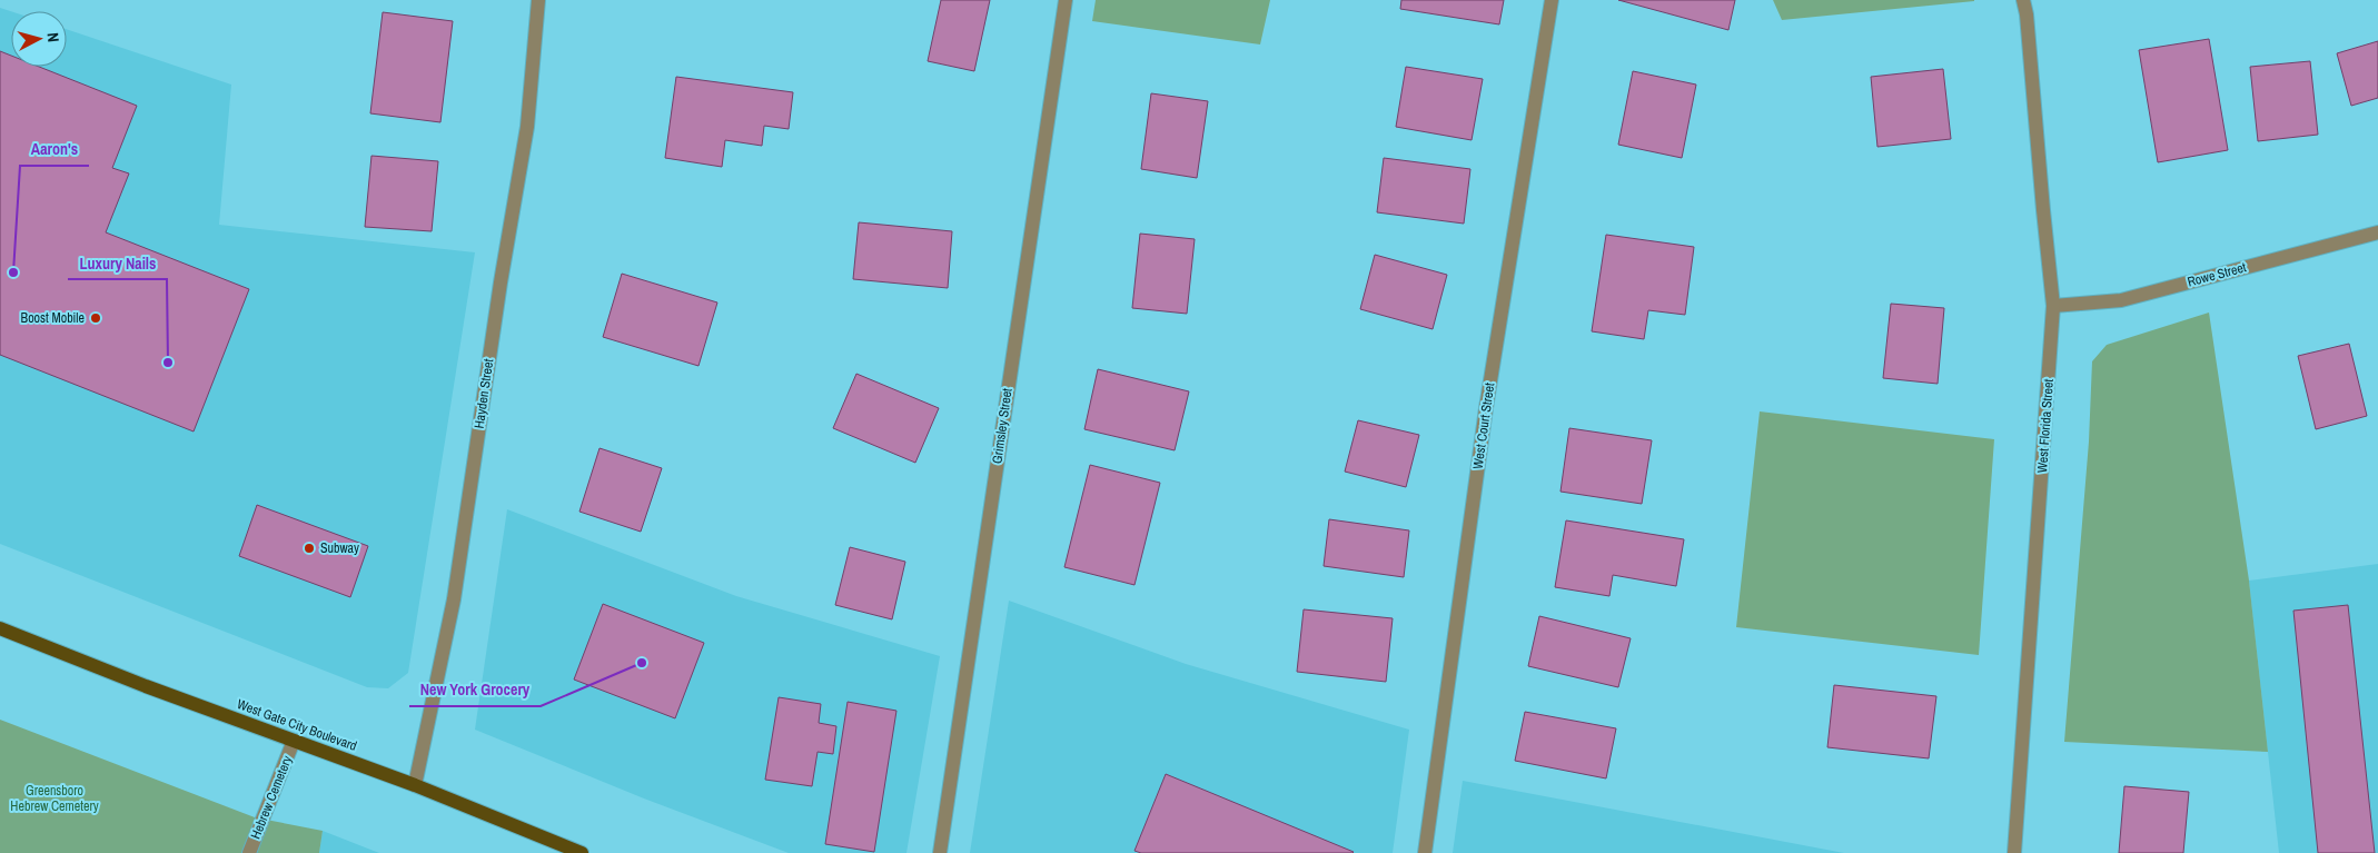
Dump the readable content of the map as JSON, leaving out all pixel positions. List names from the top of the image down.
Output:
{
  "streets": {
    "main road": ["West Gate City Boulevard"],
    "street": [
      "Rowe Street",
      "Hayden Street",
      "Grimsley Street",
      "West Court Street",
      "West Florida Street",
      "Hebrew Cemetery"
    ]
  },
  "crossings": [
    ["Rowe Street", "West Florida Street"],
    ["Hayden Street", "West Gate City Boulevard"],
    ["West Gate City Boulevard", "Hebrew Cemetery"]
  ],
  "parks": ["Greensboro Hebrew Cemetery"],
  "places": [
    "Aaron's",
    "Boost Mobile",
    "Luxury Nails",
    "Subway",
    "New York Grocery"
  ],
  "north": "right"
}
